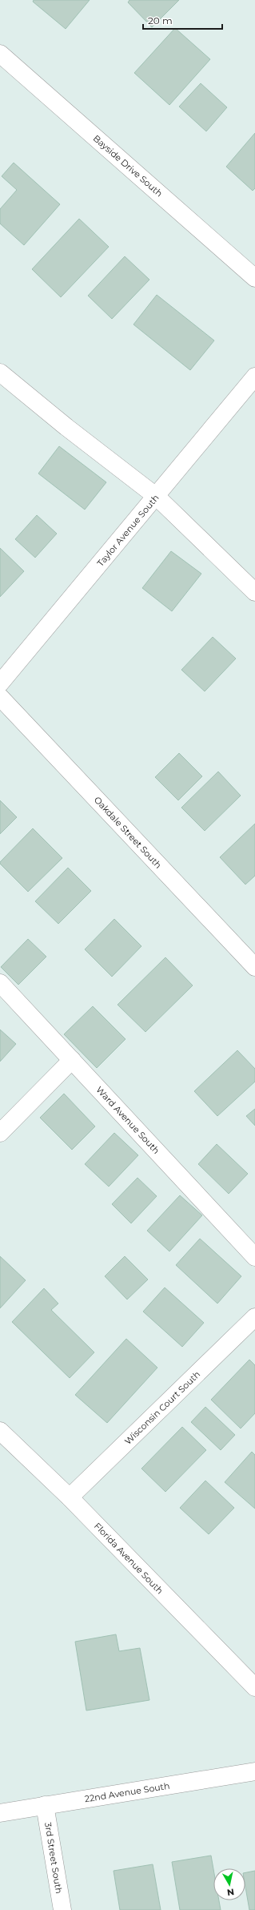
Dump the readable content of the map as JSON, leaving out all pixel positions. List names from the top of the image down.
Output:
{
  "streets": {
    "street": [
      "Bayside Drive South",
      "Taylor Avenue South",
      "Oakdale Street South",
      "Ward Avenue South",
      "Wisconsin Court South",
      "Florida Avenue South",
      "22nd Avenue South",
      "3rd Street South"
    ]
  },
  "crossings": [
    ["Wisconsin Court South", "Florida Avenue South"],
    ["22nd Avenue South", "3rd Street South"]
  ],
  "scale_bar": "20 m",
  "north": "bottom"
}
